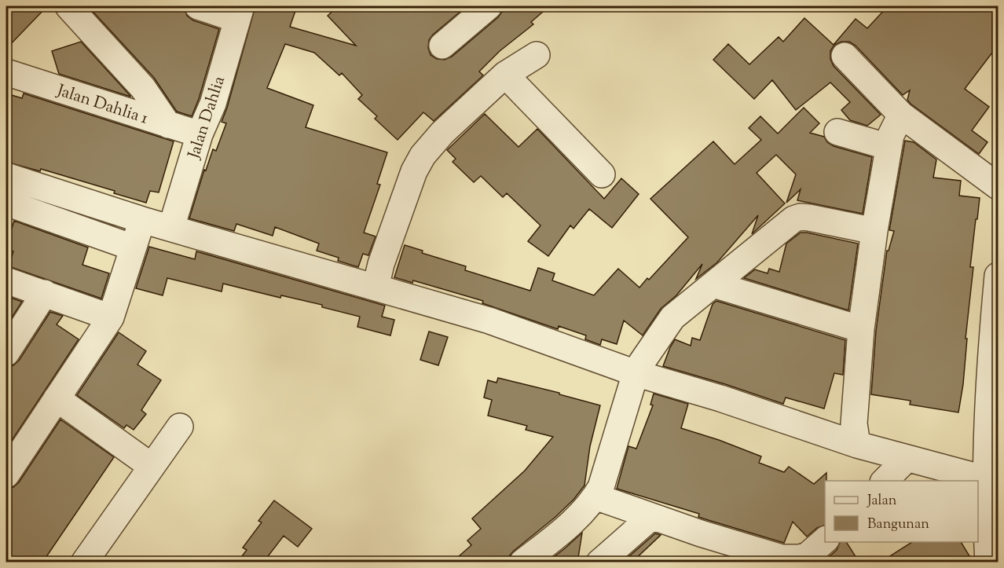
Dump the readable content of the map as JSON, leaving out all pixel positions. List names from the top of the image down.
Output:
{
  "streets": {
    "street": ["Jalan Dahlia 1", "Jalan Dahlia"]
  },
  "crossings": [
    ["Jalan Dahlia 1", "Jalan Dahlia"]
  ],
  "legend": ["Jalan", "Bangunan"]
}
